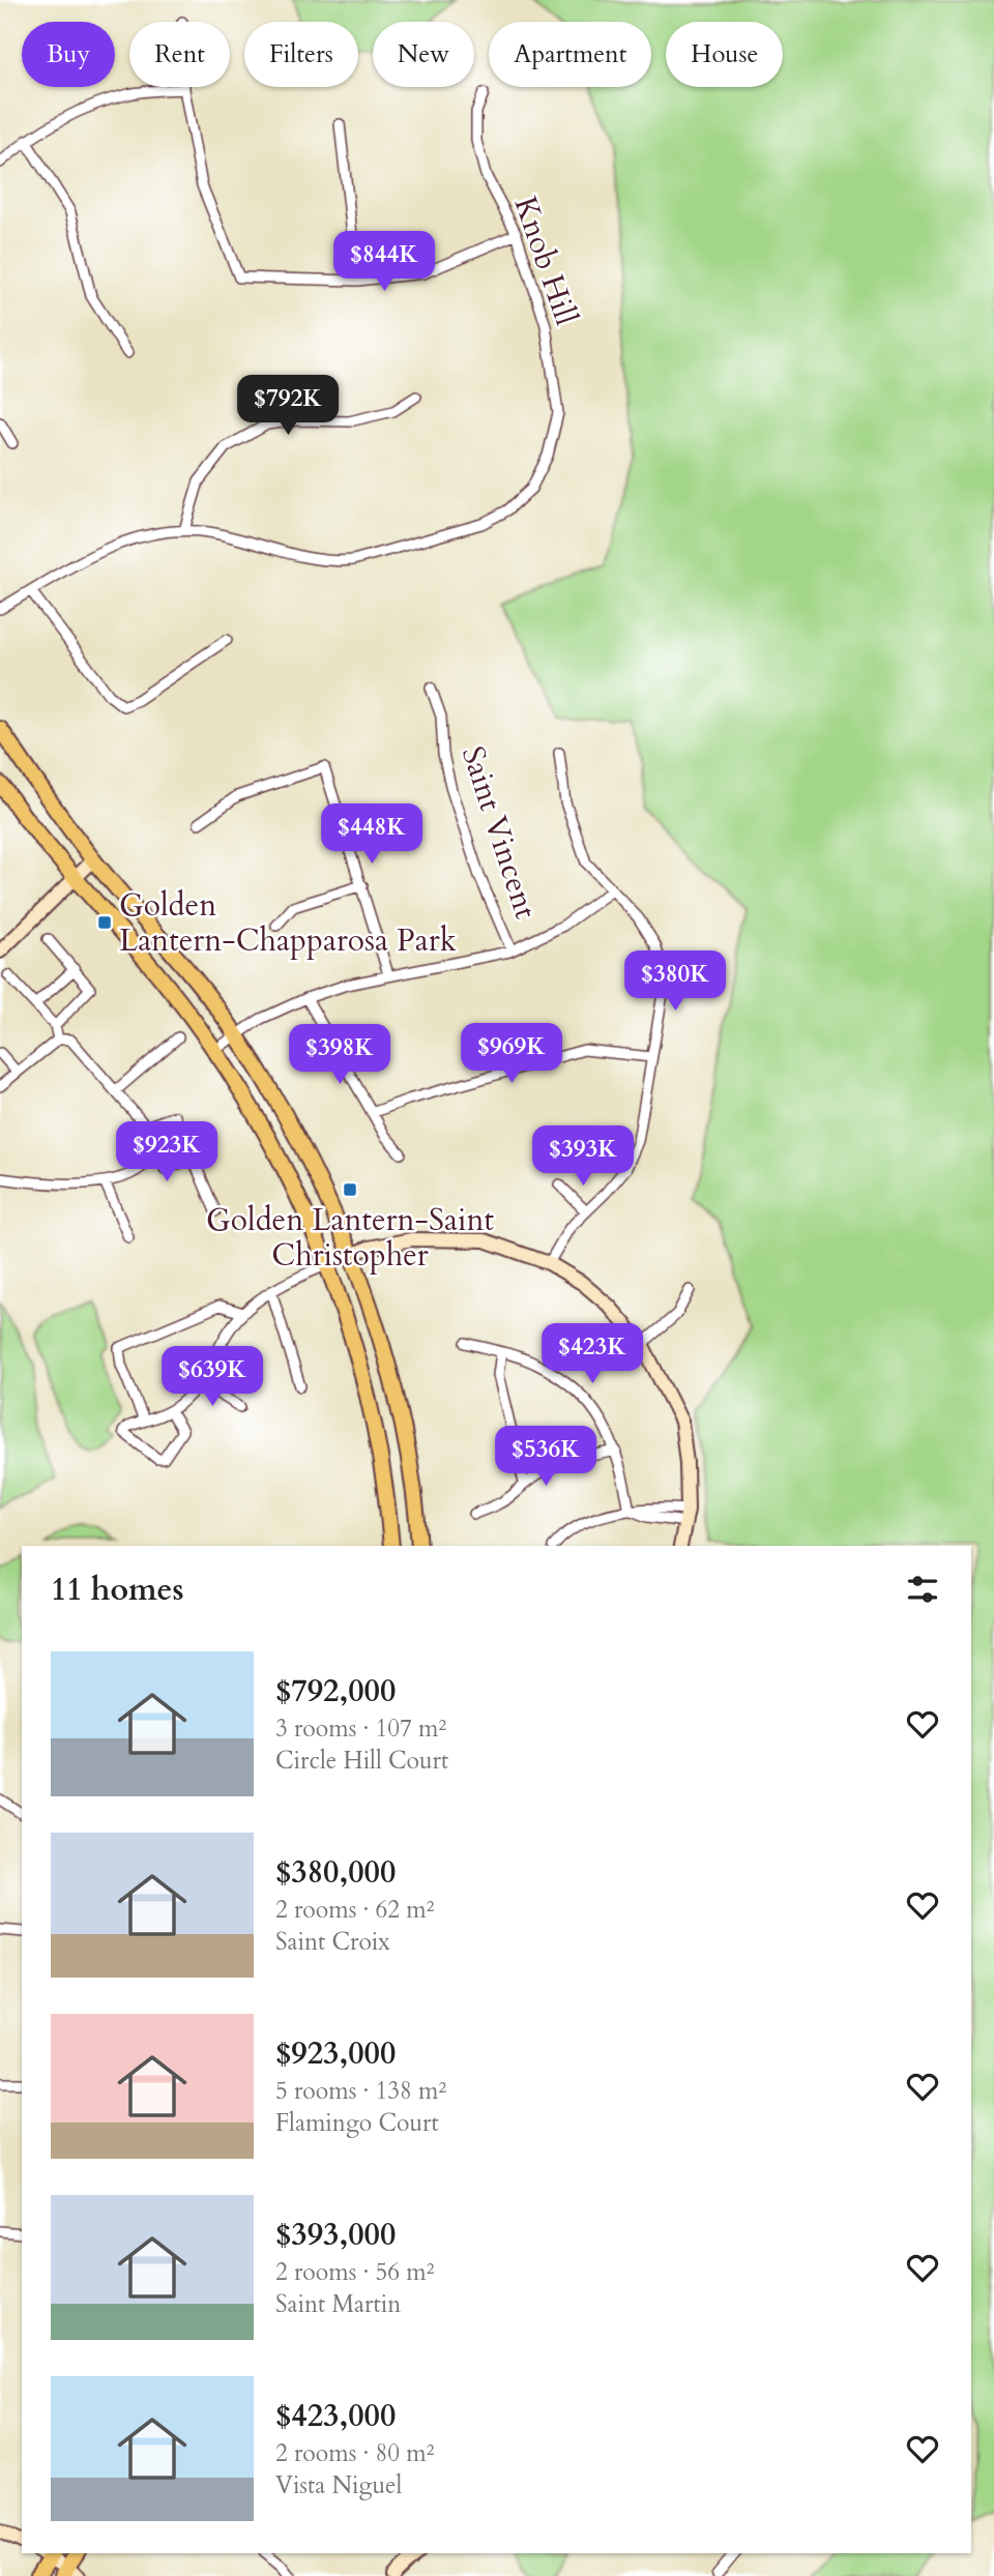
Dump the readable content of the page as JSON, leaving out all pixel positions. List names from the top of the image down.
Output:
{
  "streets": {
    "street": ["Knob Hill", "Saint Vincent"]
  },
  "places": {
    "transit": ["Golden Lantern-Chapparosa Park", "Golden Lantern-Saint Christopher"]
  },
  "page": {
    "chip": [
      "Buy",
      "Rent",
      "Filters",
      "New",
      "Apartment",
      "House"
    ],
    "price": [
      "$844K",
      "$792K",
      "$448K",
      "$380K",
      "$969K",
      "$398K",
      "$923K",
      "$393K",
      "$423K",
      "$639K",
      "$536K"
    ],
    "heading": "11 homes",
    "list": [
      {
        "name": "$792,000",
        "note": "3 rooms · 107 m² · Circle Hill Court"
      },
      {
        "name": "$380,000",
        "note": "2 rooms · 62 m² · Saint Croix"
      },
      {
        "name": "$923,000",
        "note": "5 rooms · 138 m² · Flamingo Court"
      },
      {
        "name": "$393,000",
        "note": "2 rooms · 56 m² · Saint Martin"
      },
      {
        "name": "$423,000",
        "note": "2 rooms · 80 m² · Vista Niguel"
      }
    ]
  }
}
